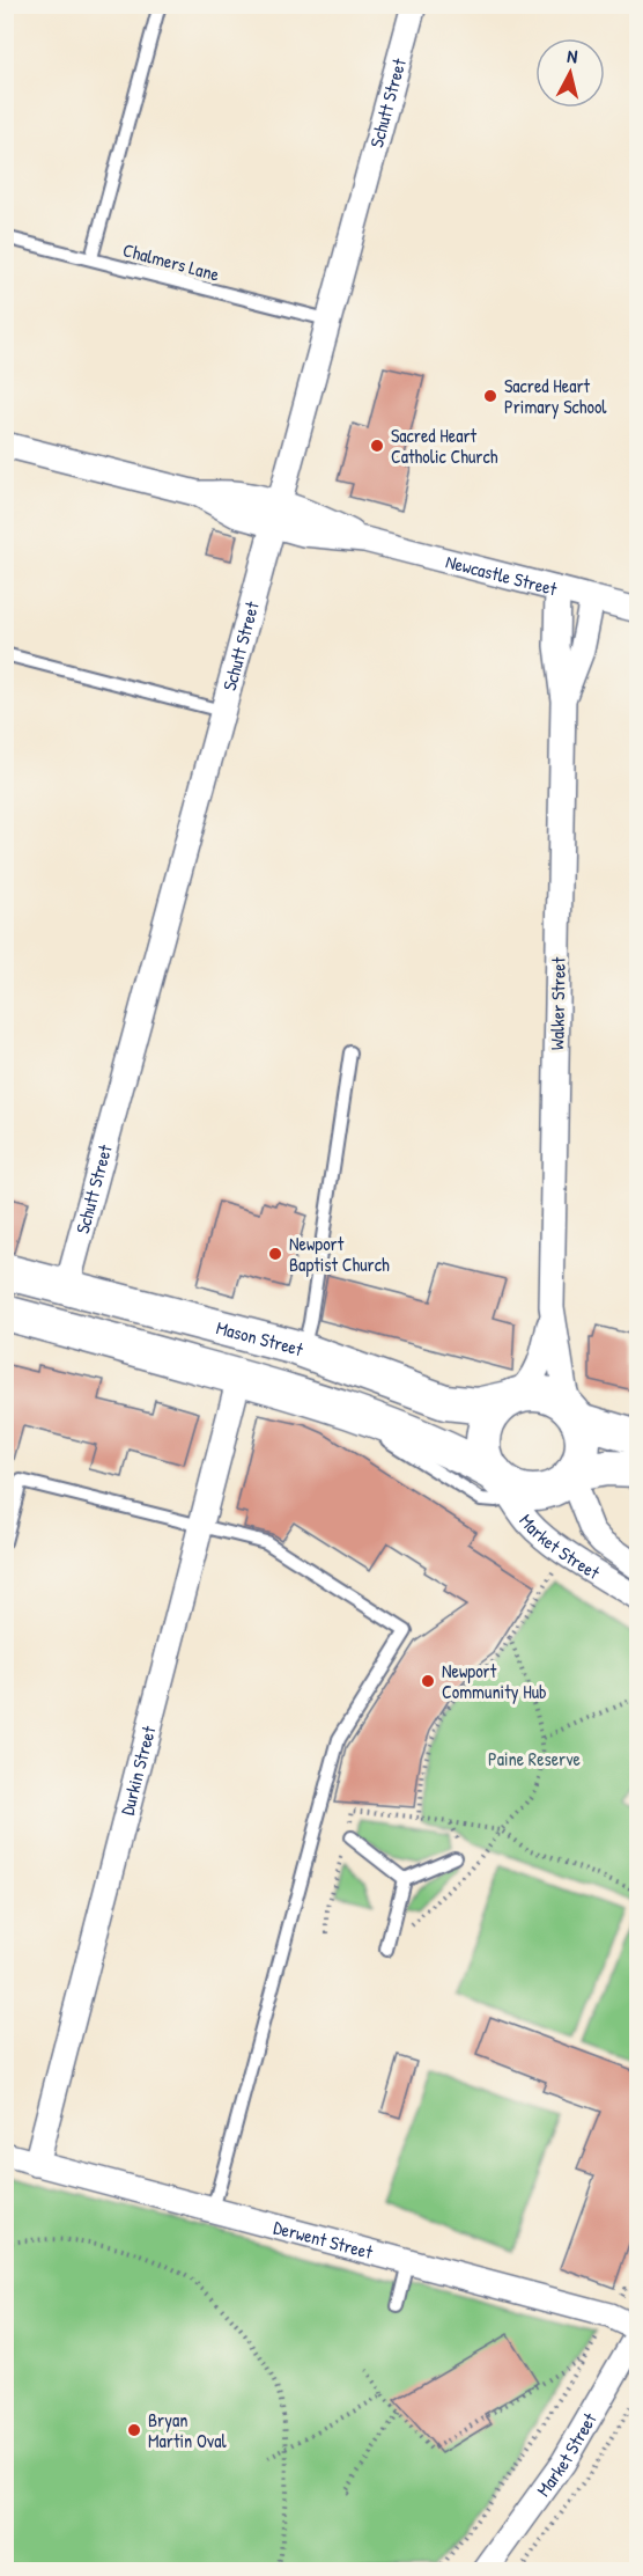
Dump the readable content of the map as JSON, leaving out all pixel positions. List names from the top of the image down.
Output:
{
  "streets": {
    "street": [
      "Schutt Street",
      "Newcastle Street",
      "Walker Street",
      "Mason Street",
      "Market Street",
      "Durkin Street",
      "Derwent Street"
    ],
    "lane": ["Chalmers Lane"]
  },
  "crossings": [
    ["Schutt Street", "Chalmers Lane"],
    ["Schutt Street", "Newcastle Street"],
    ["Schutt Street", "Mason Street"],
    ["Newcastle Street", "Walker Street"],
    ["Walker Street", "Mason Street"],
    ["Walker Street", "Market Street"],
    ["Mason Street", "Market Street"],
    ["Market Street", "Derwent Street"],
    ["Durkin Street", "Derwent Street"]
  ],
  "parks": ["Paine Reserve"],
  "places": [
    "Sacred Heart Primary School",
    "Sacred Heart Catholic Church",
    "Newport Baptist Church",
    "Newport Community Hub",
    "Bryan Martin Oval"
  ],
  "north": "top"
}
